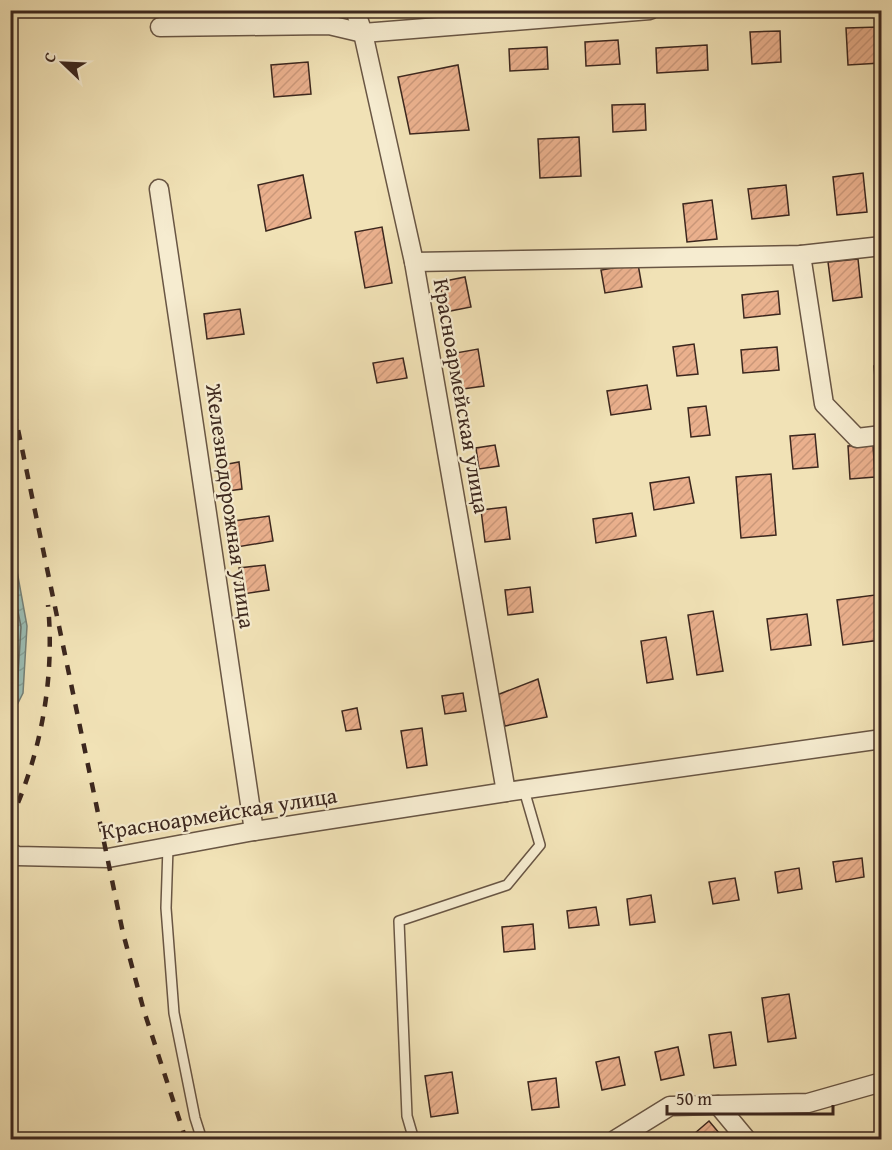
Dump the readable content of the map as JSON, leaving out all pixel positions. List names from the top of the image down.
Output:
{
  "streets": {
    "street": ["Красноармейская улица", "Железнодорожная улица"]
  },
  "crossings": [
    ["Красноармейская улица", "Железнодорожная улица"]
  ],
  "scale_bar": "50 m",
  "north": "top left"
}
